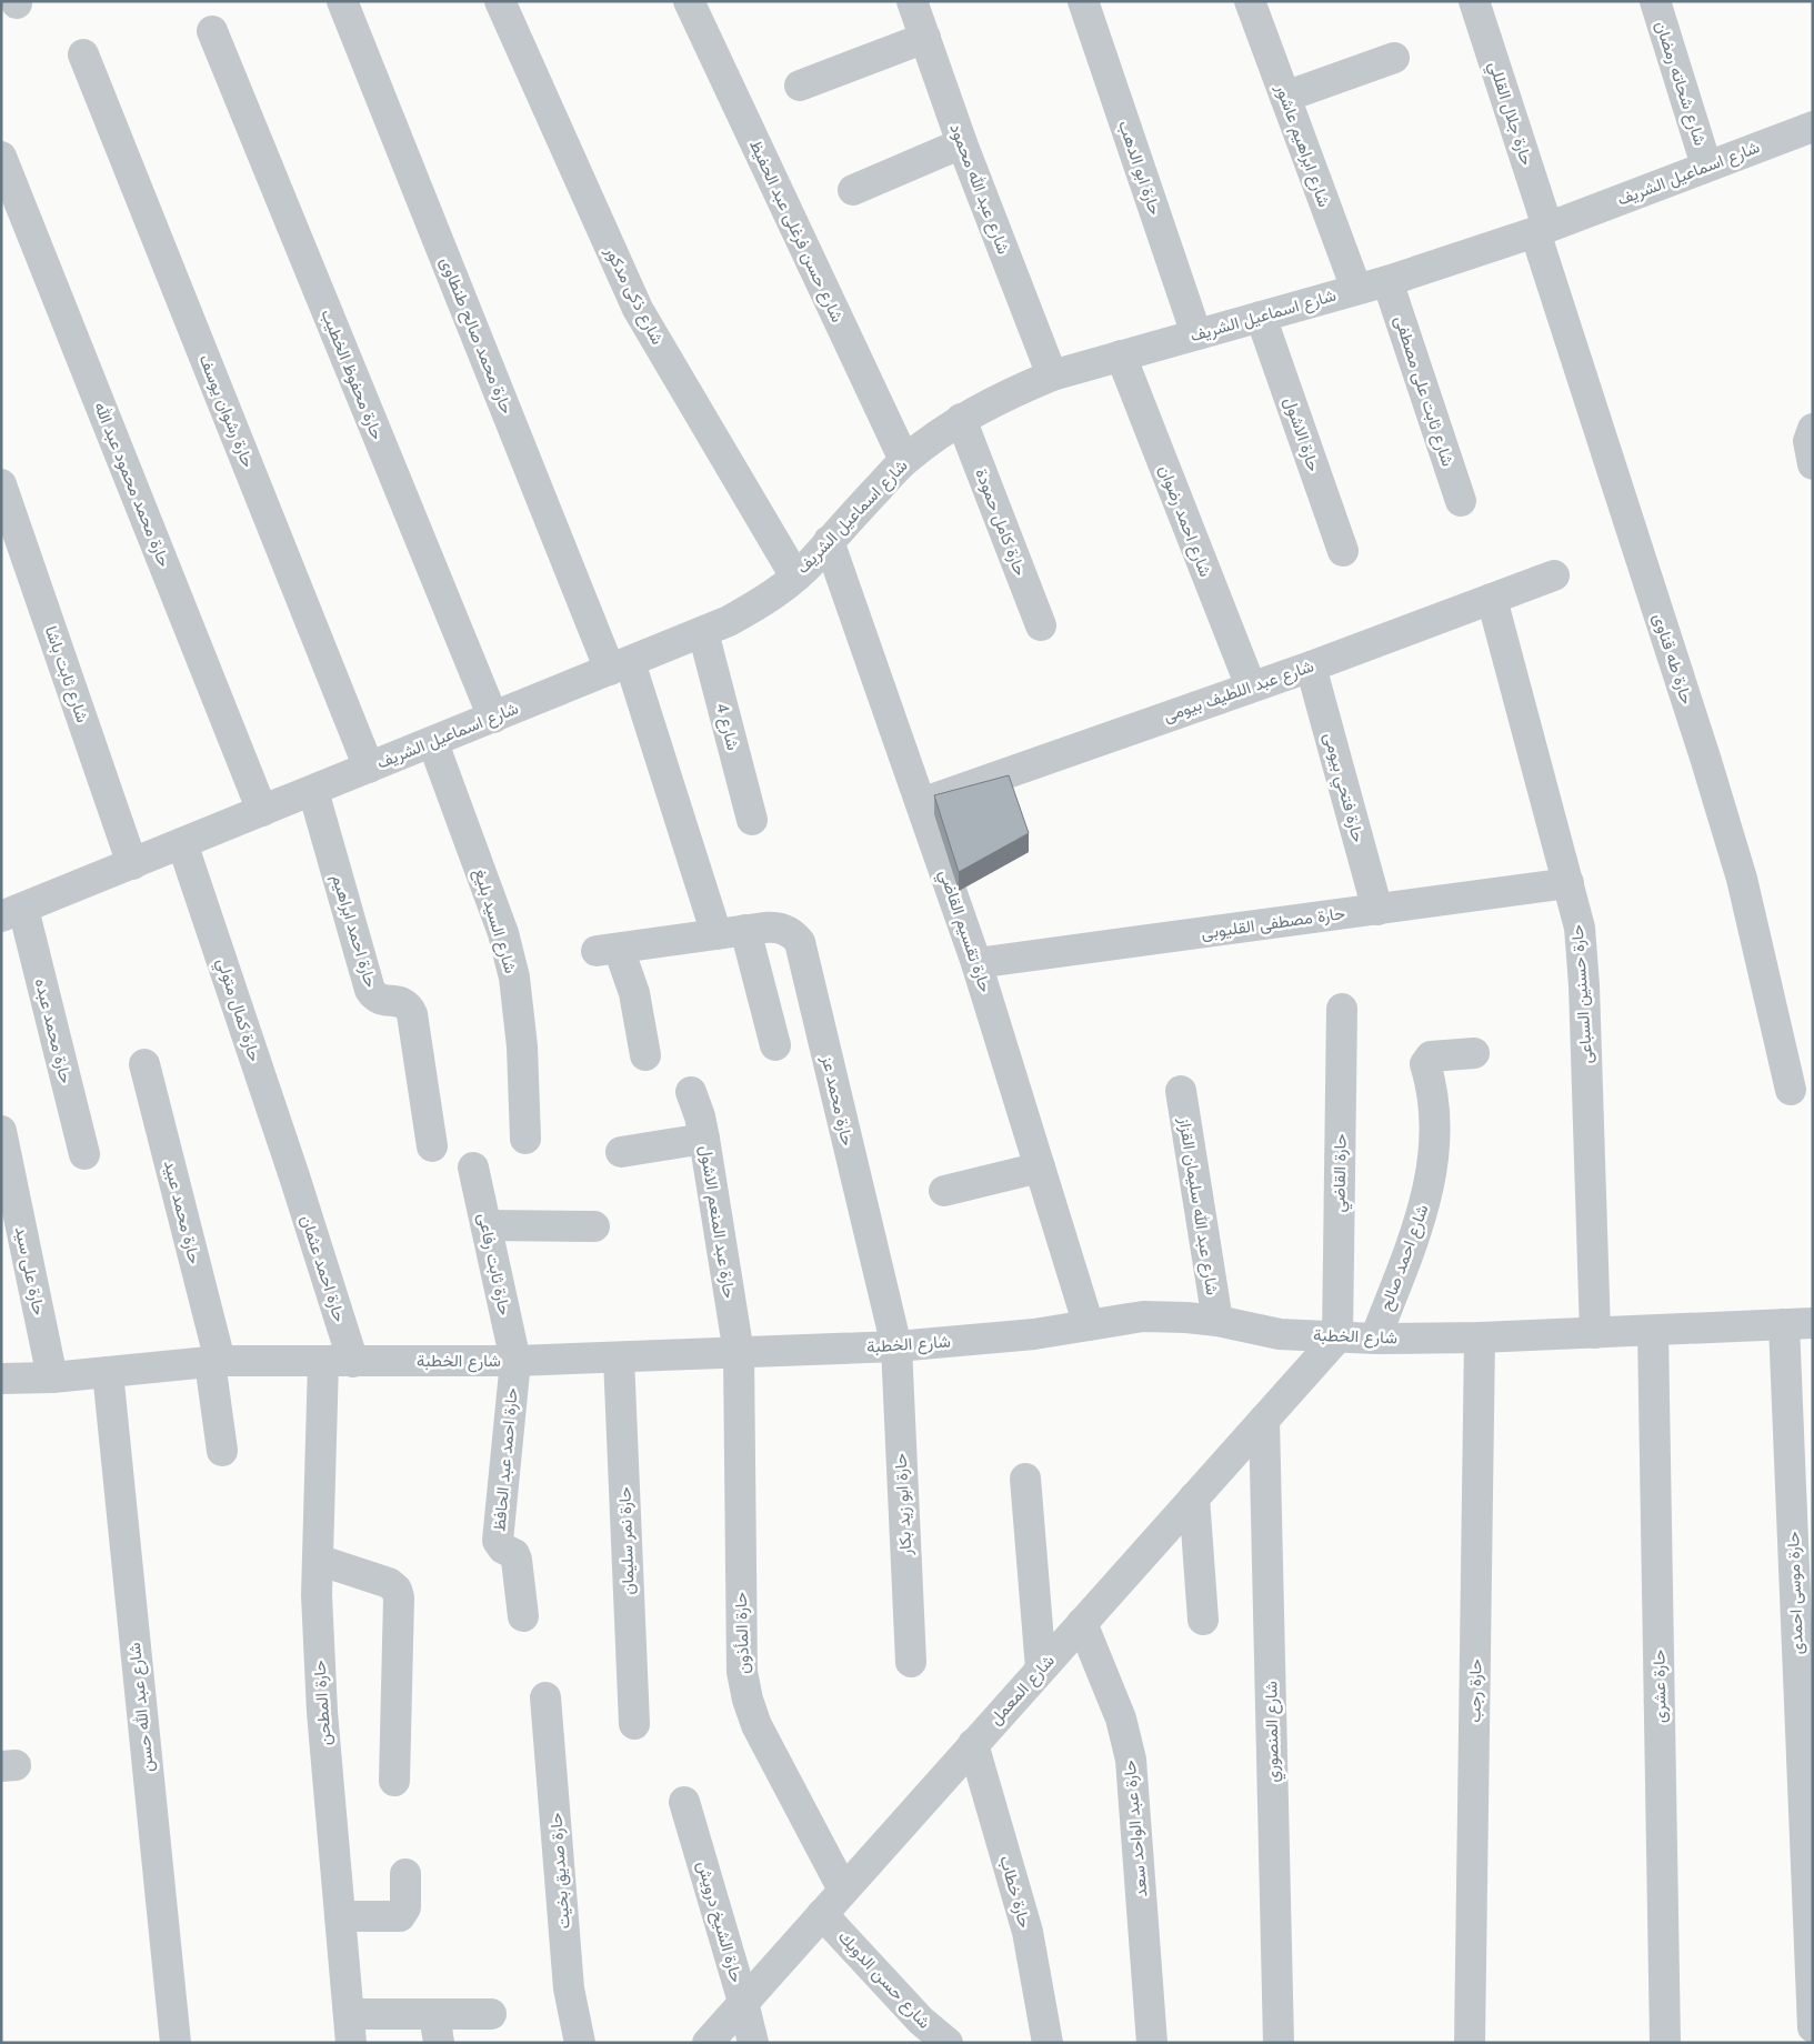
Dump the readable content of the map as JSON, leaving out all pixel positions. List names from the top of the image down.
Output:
{
  "streets": {
    "street": [
      "شارع شحاته رمضان",
      "حارة جلال القللي",
      "شارع ابراهيم عاشور",
      "حارة ابو الدهب",
      "شارع اسماعيل الشريف",
      "شارع عبد الله محمود",
      "شارع حسن فرغلى عبد الحفيظ",
      "شارع ذكى مدكور",
      "حارة محمد صالح طنطاوى",
      "حارة محفوظ الخطيب",
      "شارع ثابت على مصطفى",
      "حارة رشوان يوسف",
      "حارة الاشول",
      "حارة محمد محمود عبد الله",
      "شارع احمد رضوان",
      "حارة كامل حمودة",
      "حارة طه قناوى",
      "شارع ثابت باشا",
      "شارع عبد اللطيف بيومى",
      "شارع 4",
      "حارة فتحي بيومى",
      "شارع السيد بليغ",
      "حارة مصطفى القليوبى",
      "حارة احمد ابراهيم",
      "حارة تقسيم القاضي",
      "حارة حسنين السباعى",
      "حارة كمال متولي",
      "حارة محمد عبده",
      "حارة محمد عز",
      "حارة القاضي",
      "شارع عبد الله سليمان القزاز",
      "حارة محمد عبيد",
      "حارة عبد المنعم الاشول",
      "شارع احمد صالح",
      "حارة ثابت رفاعى",
      "حارة احمد عثمان",
      "حارة على سيد",
      "شارع الخطبة",
      "حارة احمد عبد الحافظ",
      "حارة ابو زيد بكار",
      "حارة نمر سليمان",
      "حارة موسى احمدى",
      "حارة المأذون",
      "حارة عشرى",
      "شارع المعمل",
      "حارة رجب",
      "حارة المطحن",
      "شارع عبد الله حسن",
      "شارع المنصوري",
      "حارة عبد الواحد سعد",
      "حارة صديق بخيت",
      "حارة خطاب",
      "حارة الشيخ درويش",
      "شارع حسن الدويك"
    ]
  },
  "crossings": [
    ["شارع شحاته رمضان", "شارع اسماعيل الشريف"],
    ["حارة جلال القللي", "شارع اسماعيل الشريف"],
    ["حارة جلال القللي", "حارة طه قناوى"],
    ["شارع ابراهيم عاشور", "شارع اسماعيل الشريف"],
    ["حارة ابو الدهب", "شارع اسماعيل الشريف"],
    ["شارع اسماعيل الشريف", "شارع عبد الله محمود"],
    ["شارع اسماعيل الشريف", "شارع حسن فرغلى عبد الحفيظ"],
    ["شارع اسماعيل الشريف", "شارع ذكى مدكور"],
    ["شارع اسماعيل الشريف", "حارة محمد صالح طنطاوى"],
    ["شارع اسماعيل الشريف", "حارة محفوظ الخطيب"],
    ["شارع اسماعيل الشريف", "شارع ثابت على مصطفى"],
    ["شارع اسماعيل الشريف", "حارة رشوان يوسف"],
    ["شارع اسماعيل الشريف", "حارة الاشول"],
    ["شارع اسماعيل الشريف", "حارة محمد محمود عبد الله"],
    ["شارع اسماعيل الشريف", "شارع احمد رضوان"],
    ["شارع اسماعيل الشريف", "حارة كامل حمودة"],
    ["شارع اسماعيل الشريف", "حارة طه قناوى"],
    ["شارع اسماعيل الشريف", "شارع ثابت باشا"],
    ["شارع اسماعيل الشريف", "شارع 4"],
    ["شارع اسماعيل الشريف", "شارع السيد بليغ"],
    ["شارع اسماعيل الشريف", "حارة احمد ابراهيم"],
    ["شارع اسماعيل الشريف", "حارة تقسيم القاضي"],
    ["شارع اسماعيل الشريف", "حارة كمال متولي"],
    ["شارع اسماعيل الشريف", "حارة محمد عبده"],
    ["شارع احمد رضوان", "شارع عبد اللطيف بيومى"],
    ["شارع عبد اللطيف بيومى", "حارة فتحي بيومى"],
    ["شارع عبد اللطيف بيومى", "حارة تقسيم القاضي"],
    ["شارع عبد اللطيف بيومى", "حارة حسنين السباعى"],
    ["حارة فتحي بيومى", "حارة مصطفى القليوبى"],
    ["حارة مصطفى القليوبى", "حارة تقسيم القاضي"],
    ["حارة مصطفى القليوبى", "حارة حسنين السباعى"],
    ["حارة تقسيم القاضي", "شارع الخطبة"],
    ["حارة حسنين السباعى", "شارع الخطبة"],
    ["حارة كمال متولي", "حارة احمد عثمان"],
    ["حارة محمد عز", "شارع الخطبة"],
    ["حارة محمد عز", "حارة ابو زيد بكار"],
    ["حارة القاضي", "شارع الخطبة"],
    ["حارة القاضي", "شارع المعمل"],
    ["شارع عبد الله سليمان القزاز", "شارع الخطبة"],
    ["حارة محمد عبيد", "شارع الخطبة"],
    ["حارة عبد المنعم الاشول", "شارع الخطبة"],
    ["حارة عبد المنعم الاشول", "حارة المأذون"],
    ["شارع احمد صالح", "شارع الخطبة"],
    ["حارة ثابت رفاعى", "شارع الخطبة"],
    ["حارة ثابت رفاعى", "حارة احمد عبد الحافظ"],
    ["حارة احمد عثمان", "شارع الخطبة"],
    ["حارة احمد عثمان", "حارة المطحن"],
    ["حارة على سيد", "شارع الخطبة"],
    ["شارع الخطبة", "حارة احمد عبد الحافظ"],
    ["شارع الخطبة", "حارة ابو زيد بكار"],
    ["شارع الخطبة", "حارة نمر سليمان"],
    ["شارع الخطبة", "حارة موسى احمدى"],
    ["شارع الخطبة", "حارة المأذون"],
    ["شارع الخطبة", "حارة عشرى"],
    ["شارع الخطبة", "شارع المعمل"],
    ["شارع الخطبة", "حارة رجب"],
    ["شارع الخطبة", "حارة المطحن"],
    ["شارع الخطبة", "شارع عبد الله حسن"],
    ["حارة المأذون", "شارع المعمل"],
    ["شارع المعمل", "شارع المنصوري"],
    ["شارع المعمل", "حارة عبد الواحد سعد"],
    ["شارع المعمل", "حارة خطاب"],
    ["شارع المعمل", "حارة الشيخ درويش"],
    ["شارع المعمل", "شارع حسن الدويك"]
  ]
}
